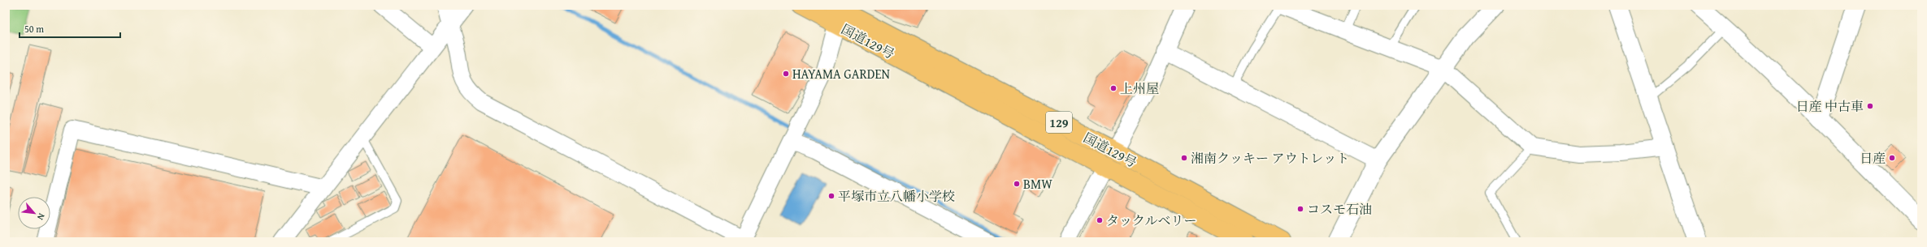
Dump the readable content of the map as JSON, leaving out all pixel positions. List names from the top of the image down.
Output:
{
  "streets": {
    "highway": ["国道129号", "129"]
  },
  "places": [
    "HAYAMA GARDEN",
    "上州屋",
    "日産 中古車",
    "湘南クッキー アウトレット",
    "日産",
    "BMW",
    "平塚市立八幡小学校",
    "コスモ石油",
    "タックルベリー"
  ],
  "scale_bar": "50 m",
  "north": "bottom right"
}
